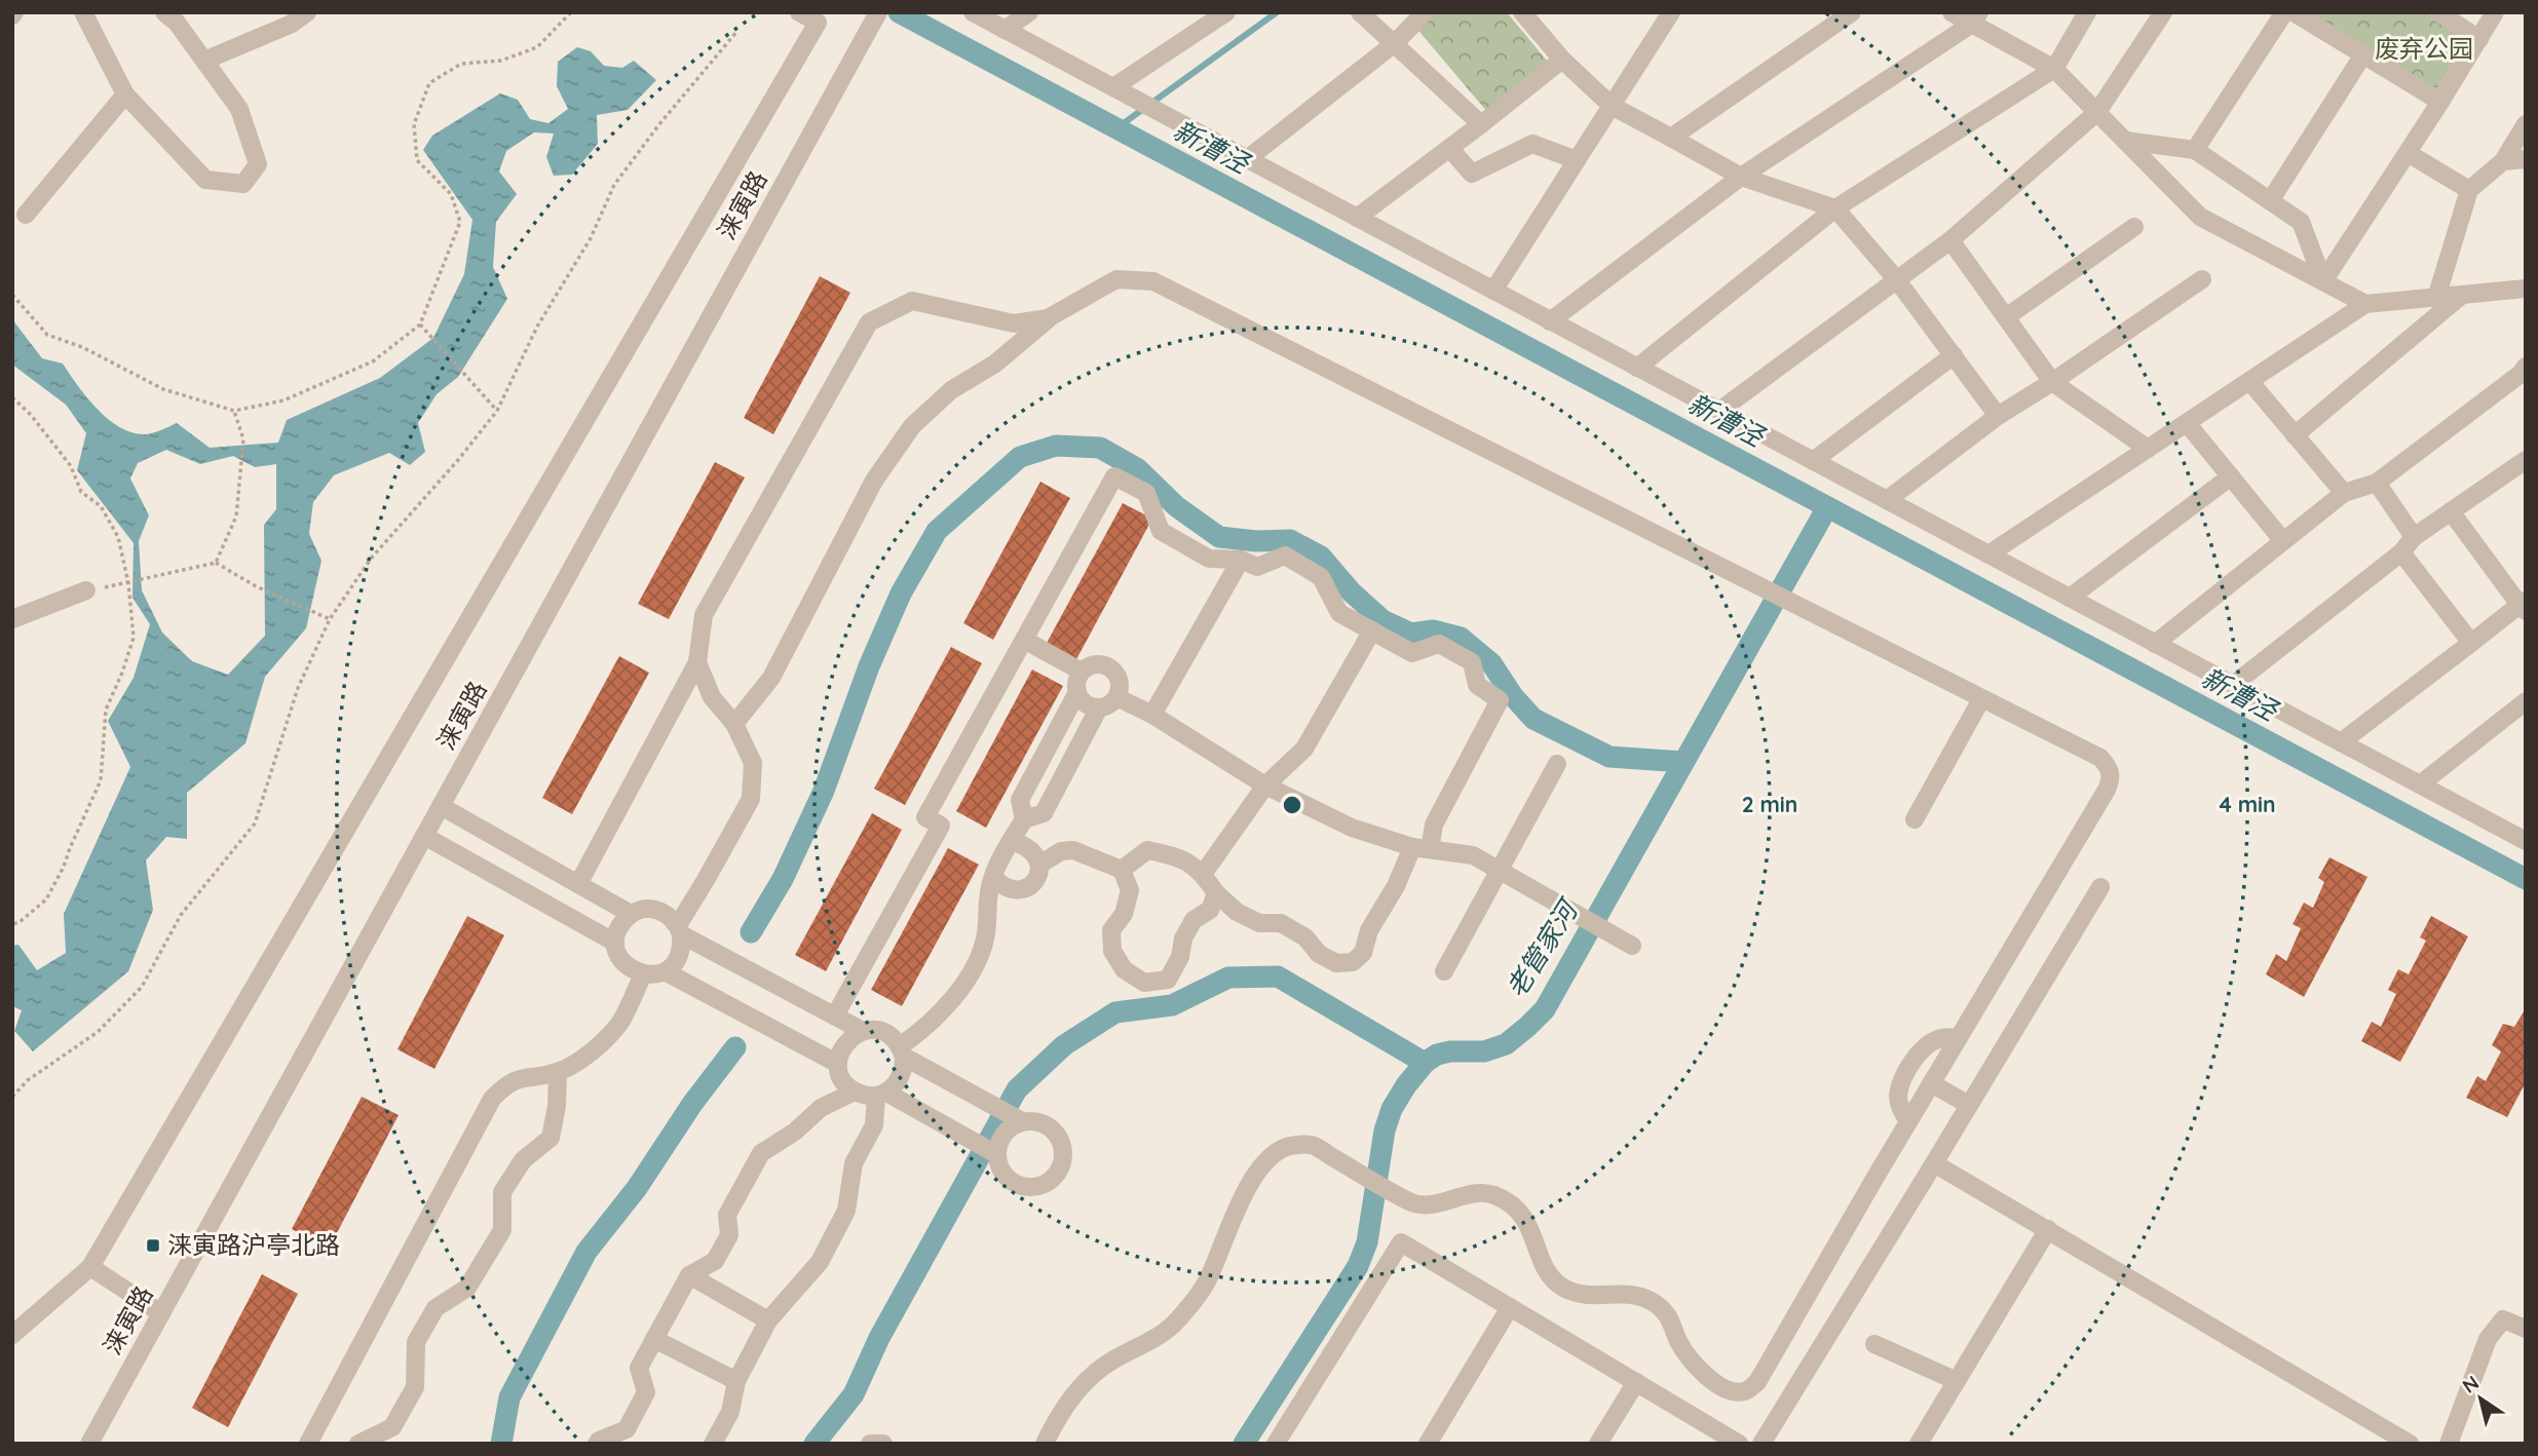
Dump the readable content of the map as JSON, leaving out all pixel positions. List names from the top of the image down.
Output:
{
  "streets": {
    "street": ["涞寅路"]
  },
  "water": ["新漕泾", "老管家河"],
  "parks": ["废弃公园"],
  "places": {
    "transit": ["涞寅路沪亭北路"]
  },
  "north": "top left",
  "rings": ["2 min", "4 min"]
}
